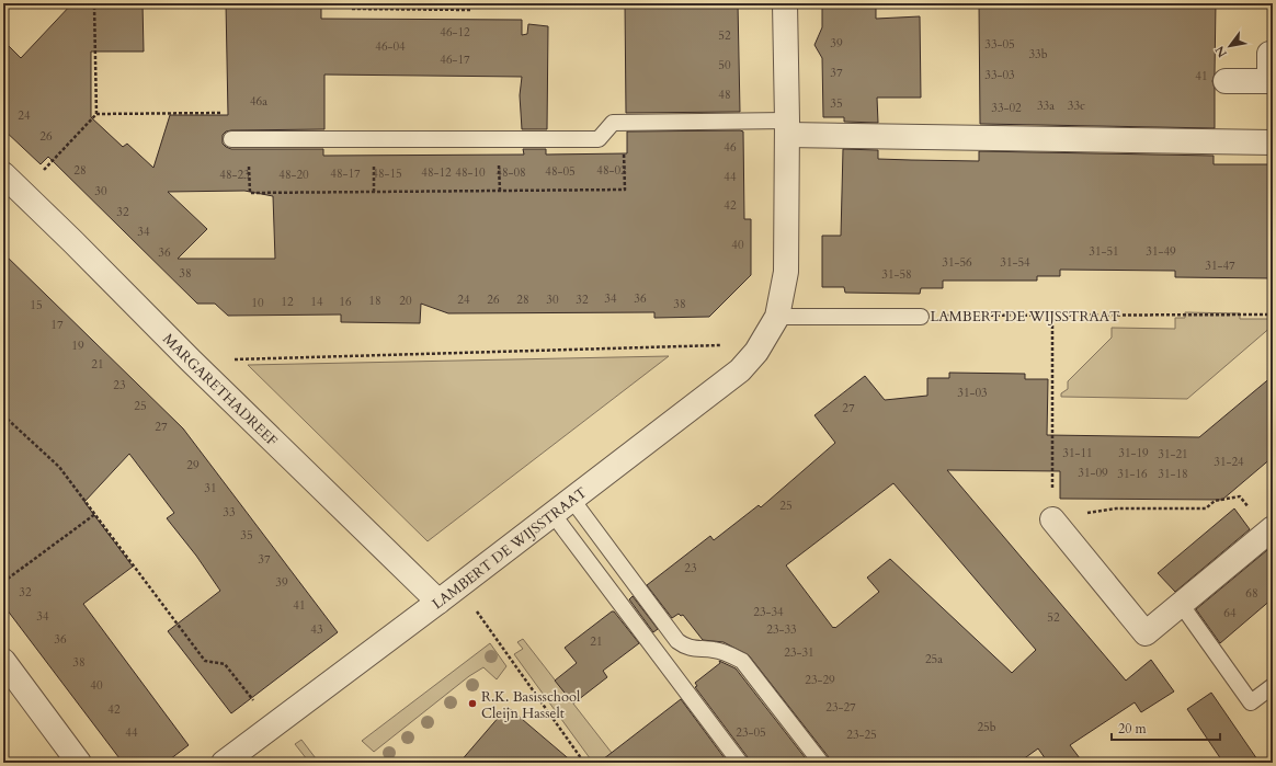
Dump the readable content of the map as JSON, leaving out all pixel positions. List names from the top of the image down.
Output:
{
  "streets": {
    "street": ["LAMBERT DE WIJSSTRAAT", "MARGARETHADREEF"]
  },
  "crossings": [
    ["LAMBERT DE WIJSSTRAAT", "MARGARETHADREEF"]
  ],
  "places": ["R.K. Basisschool Cleijn Hasselt"],
  "house_numbers": [
    "46-12",
    "52",
    "39",
    "33-05",
    "46-04",
    "33b",
    "46-17",
    "50",
    "37",
    "33-03",
    "41",
    "48",
    "46a",
    "35",
    "33a",
    "33c",
    "33-02",
    "24",
    "26",
    "46",
    "28",
    "48-02",
    "48-05",
    "48-12",
    "48-10",
    "48-08",
    "48-17",
    "48-15",
    "48-23",
    "48-20",
    "44",
    "30",
    "42",
    "32",
    "34",
    "40",
    "31-51",
    "31-49",
    "36",
    "31-56",
    "31-54",
    "31-47",
    "38",
    "31-58",
    "34",
    "36",
    "24",
    "26",
    "28",
    "30",
    "32",
    "18",
    "20",
    "12",
    "14",
    "16",
    "10",
    "38",
    "15",
    "17",
    "19",
    "21",
    "23",
    "31-03",
    "25",
    "27",
    "27",
    "31-11",
    "31-19",
    "31-21",
    "31-24",
    "29",
    "31-09",
    "31-16",
    "31-18",
    "31",
    "25",
    "33",
    "35",
    "37",
    "23",
    "39",
    "32",
    "68",
    "41",
    "23-34",
    "64",
    "34",
    "52",
    "43",
    "23-33",
    "36",
    "21",
    "23-31",
    "25a",
    "38",
    "23-29",
    "40",
    "23-27",
    "42",
    "25b",
    "44",
    "23-05",
    "23-25"
  ],
  "scale_bar": "20 m",
  "north": "bottom left"
}
